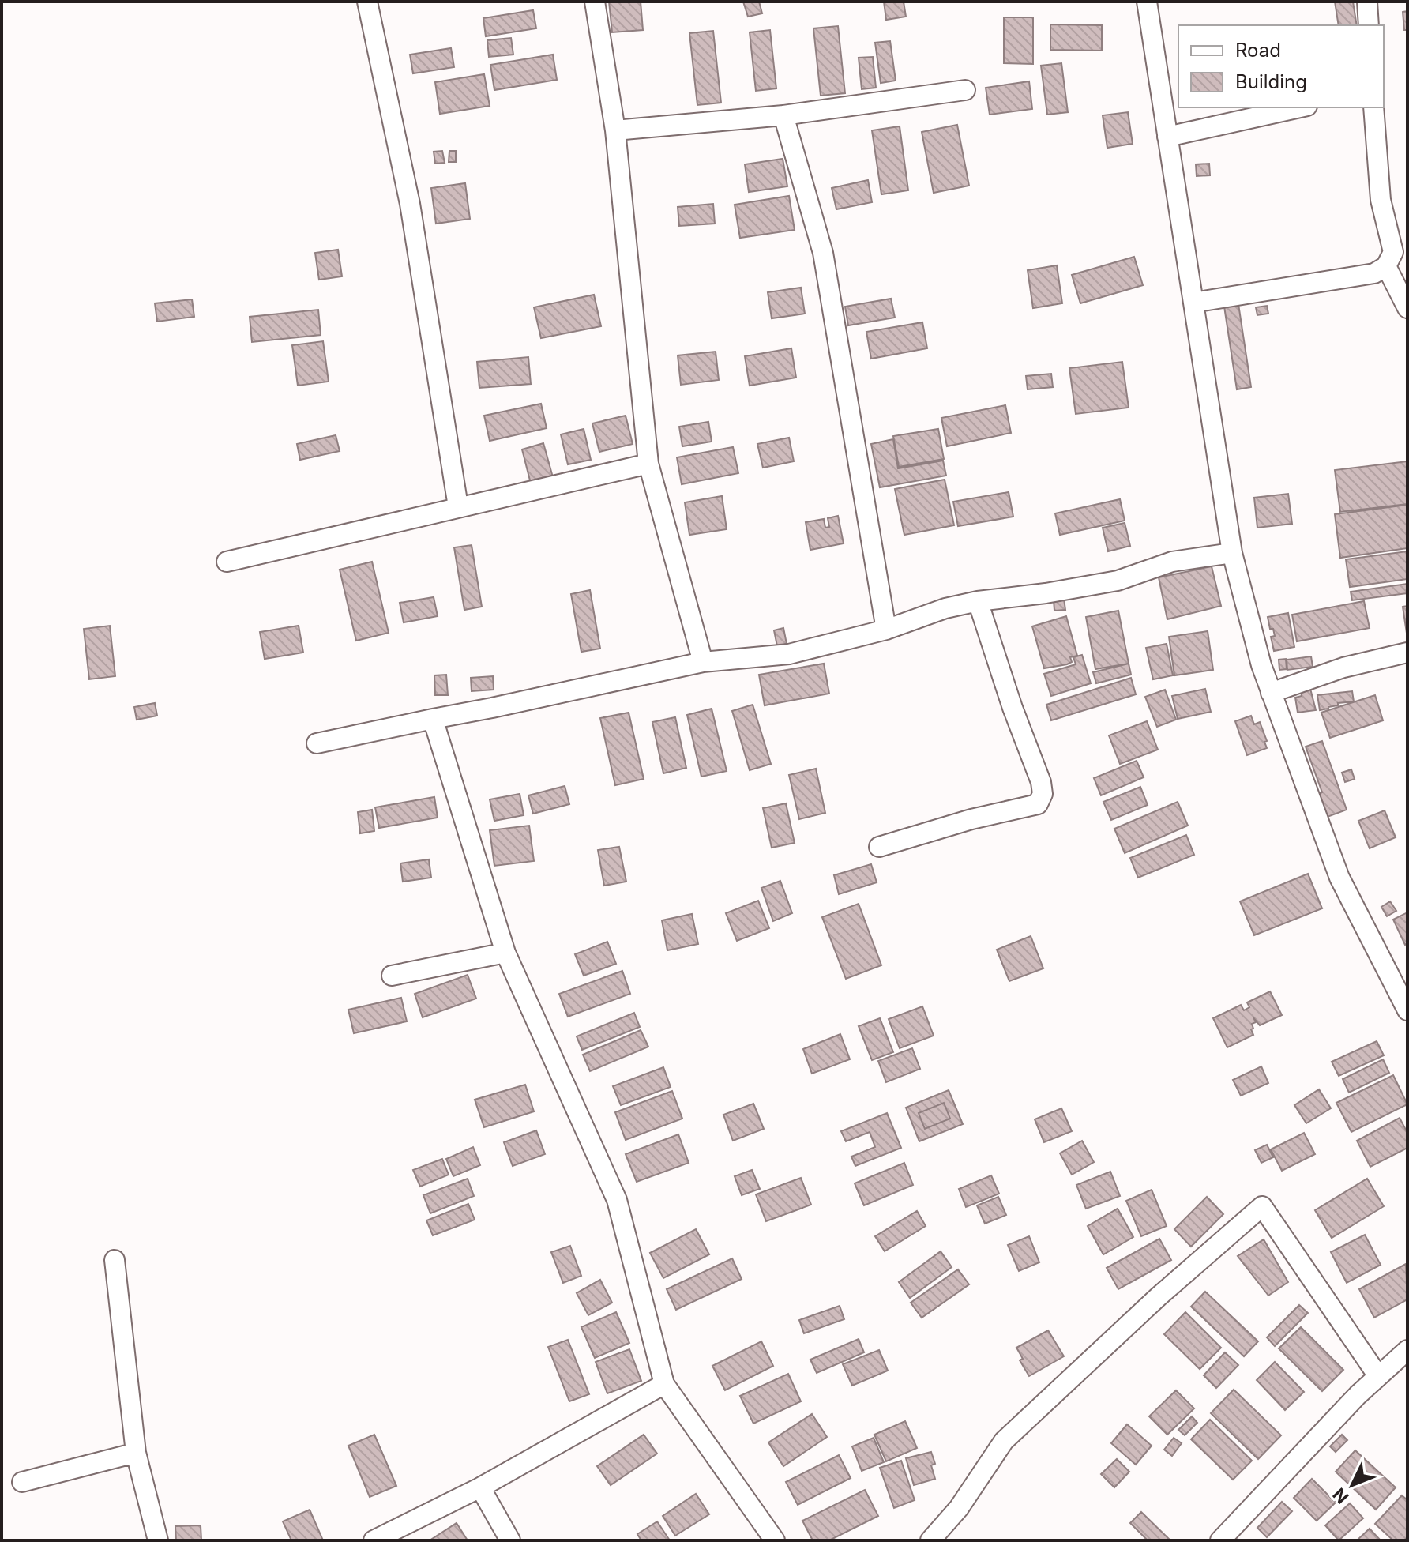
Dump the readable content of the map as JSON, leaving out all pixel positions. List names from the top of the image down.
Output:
{
  "legend": ["Road", "Building"],
  "north": "bottom left"
}
